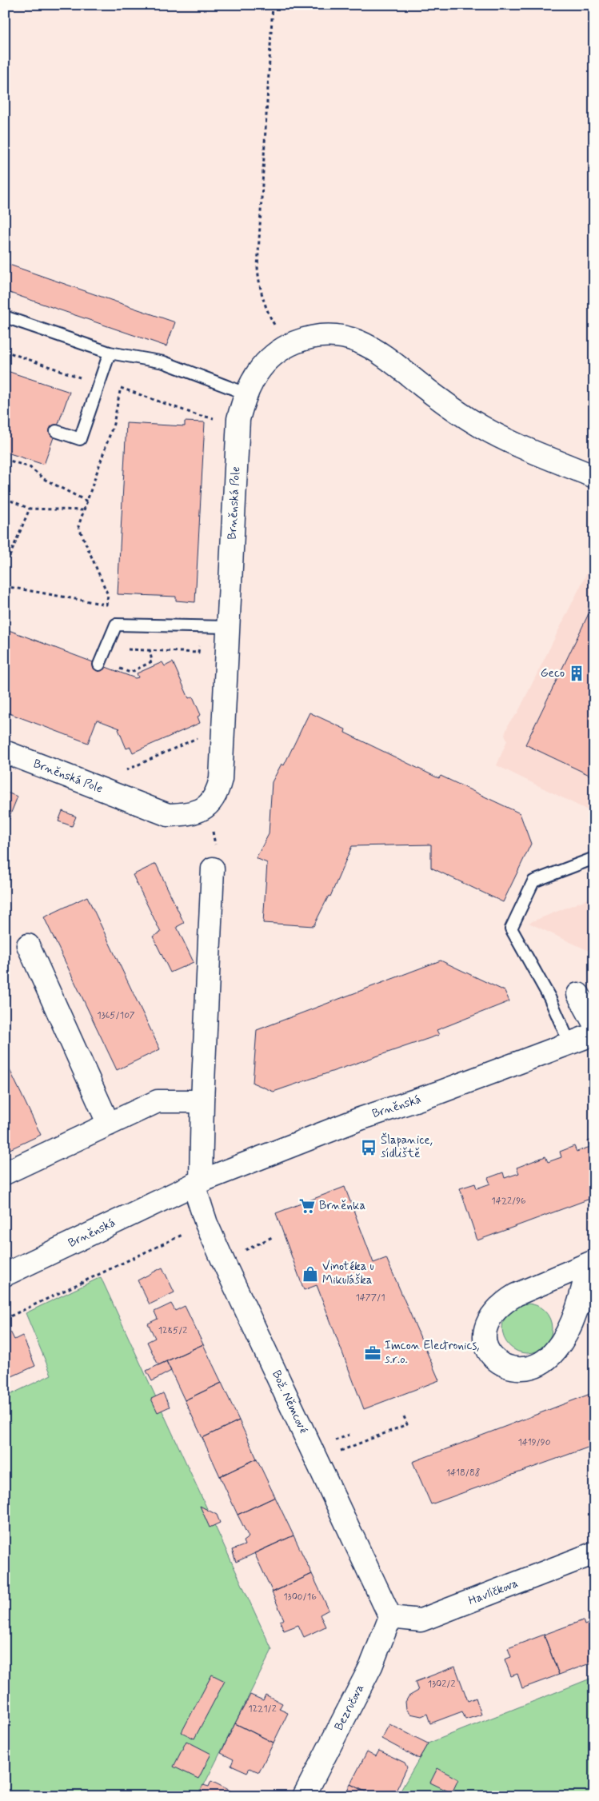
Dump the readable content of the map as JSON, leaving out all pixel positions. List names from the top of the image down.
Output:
{
  "streets": {
    "street": [
      "Brněnská Pole",
      "Brněnská",
      "Bož. Němcové",
      "Havlíčkova",
      "Bezručova"
    ]
  },
  "crossings": [
    ["Brněnská", "Bož. Němcové"],
    ["Bož. Němcové", "Havlíčkova"],
    ["Bož. Němcové", "Bezručova"],
    ["Havlíčkova", "Bezručova"]
  ],
  "places": {
    "building": ["Geco"],
    "bus stop": ["Šlapanice, sídliště"],
    "supermarket": ["Brněnka"],
    "shop": ["Vinotéka u Mikuláška"],
    "office": ["Imcon Electronics, s.r.o."]
  },
  "house_numbers": [
    "1365/107",
    "1422/96",
    "1477/1",
    "1285/2",
    "1419/90",
    "1418/88",
    "1300/16",
    "1302/2",
    "1221/2"
  ]
}
